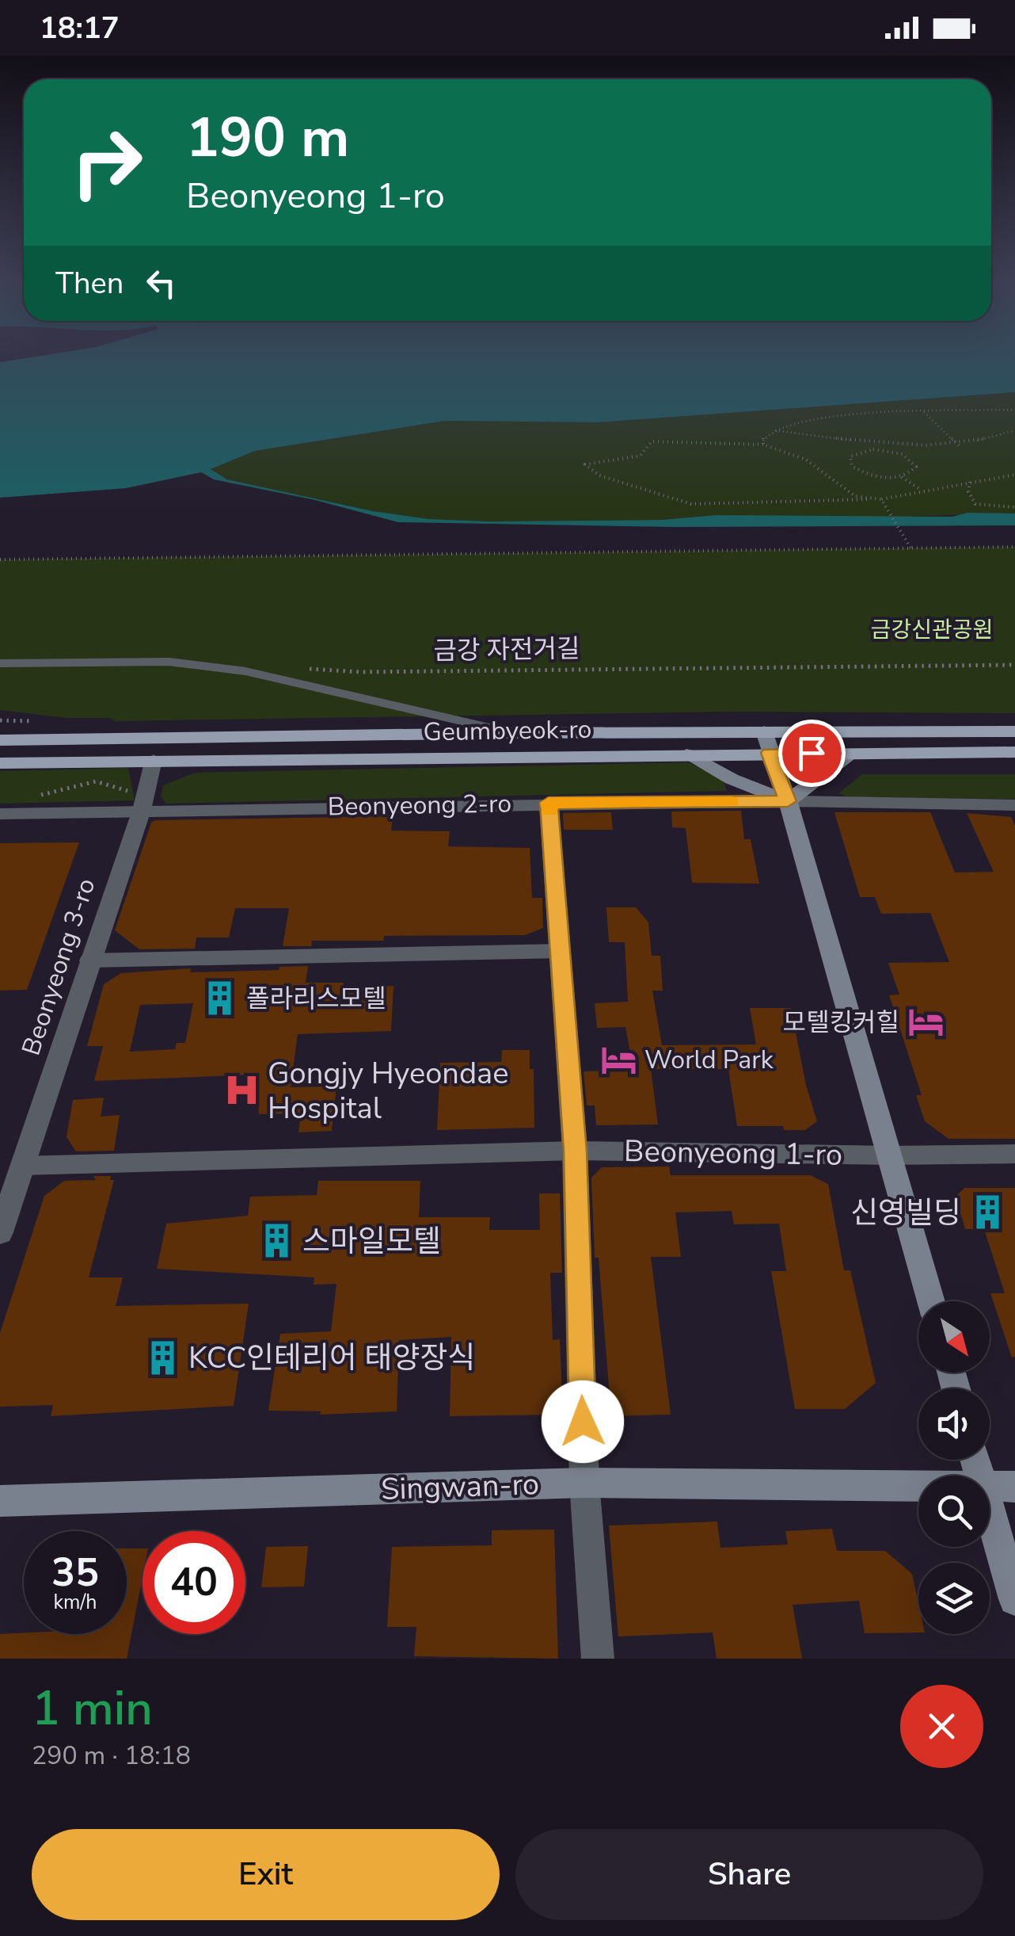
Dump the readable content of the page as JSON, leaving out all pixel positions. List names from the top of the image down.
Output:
{
  "streets": {
    "main road": ["Geumbyeok-ro", "Singwan-ro"],
    "street": ["Beonyeong 2-ro", "Beonyeong 3-ro", "Beonyeong 1-ro"],
    "path": ["금강 자전거길"]
  },
  "crossings": [
    ["Geumbyeok-ro", "Beonyeong 3-ro"],
    ["Beonyeong 2-ro", "Beonyeong 3-ro"],
    ["Beonyeong 2-ro", "Beonyeong 1-ro"],
    ["Beonyeong 2-ro", "Singwan-ro"]
  ],
  "parks": ["금강신관공원"],
  "places": {
    "building": [
      "폴라리스모텔",
      "신영빌딩",
      "스마일모텔",
      "KCC인테리어 태양장식"
    ],
    "hotel": ["모텔킹커힐", "World Park"],
    "hospital": ["Gongjy Hyeondae Hospital"]
  },
  "north": "bottom right",
  "page": {
    "status": "18:17",
    "turn": ["190 m", "Beonyeong 1-ro"],
    "then": "Then",
    "speed": "35 km/h",
    "limit": "40",
    "heading": ["1 min", "290 m · 18:18"],
    "buttons": ["Exit", "Share"]
  }
}
